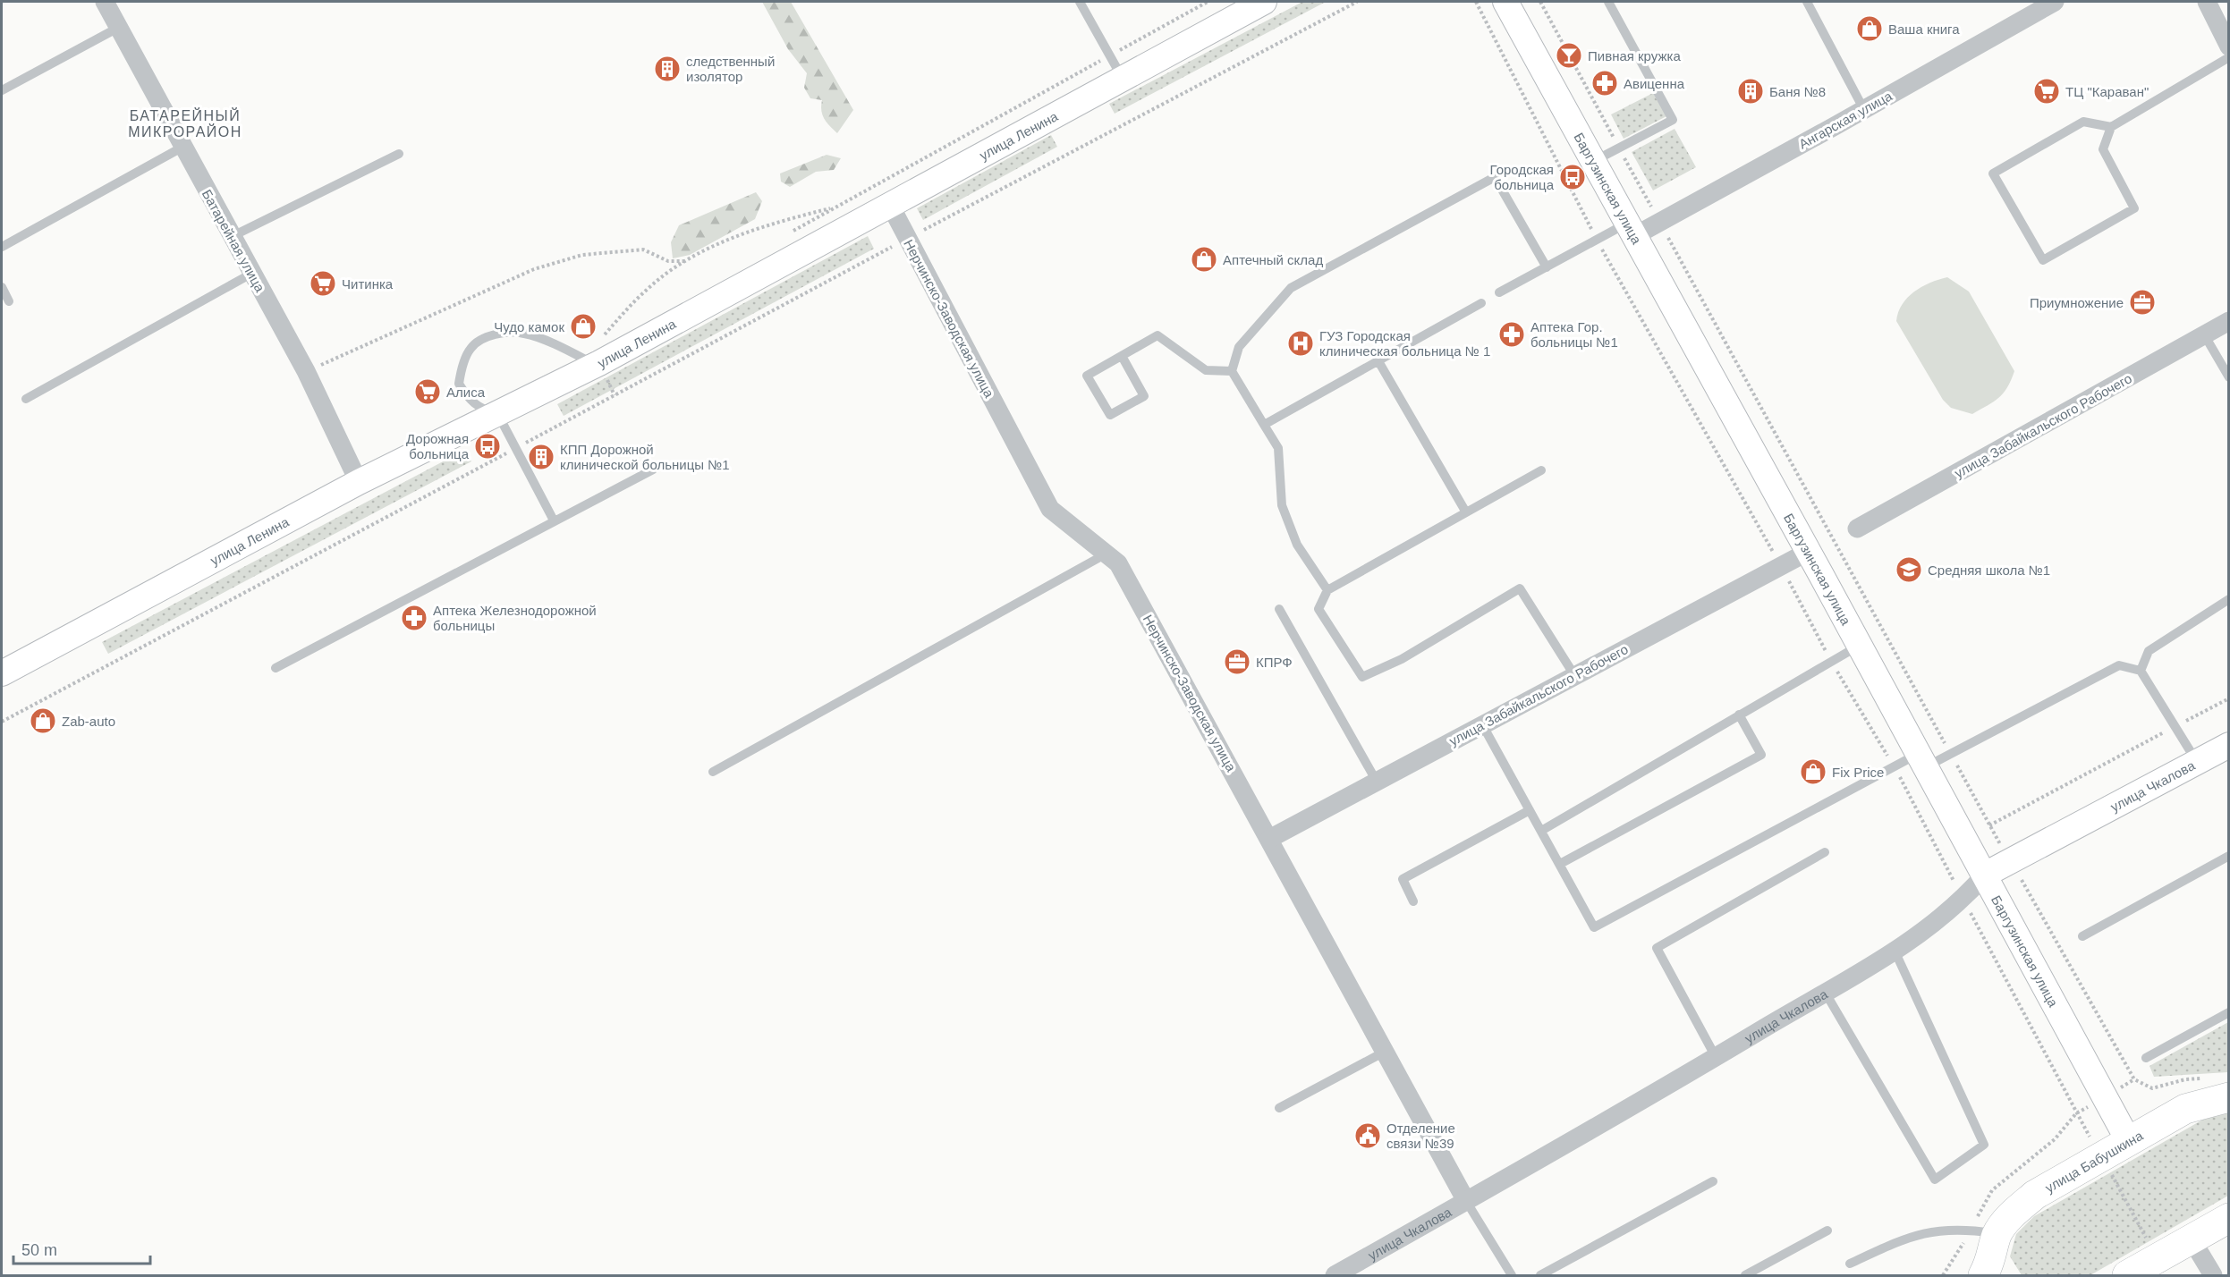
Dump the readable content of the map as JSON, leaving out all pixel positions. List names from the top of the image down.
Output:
{
  "streets": {
    "main road": [
      "улица Ленина",
      "Баргузинская улица",
      "улица Чкалова",
      "улица Бабушкина"
    ],
    "street": [
      "Ангарская улица",
      "Батарейная улица",
      "Нерчинско-Заводская улица",
      "улица Забайкальского Рабочего"
    ]
  },
  "crossings": [
    ["Ангарская улица", "Баргузинская улица"],
    ["улица Ленина", "Батарейная улица"],
    ["улица Ленина", "Нерчинско-Заводская улица"],
    ["Баргузинская улица", "улица Забайкальского Рабочего"],
    ["Баргузинская улица", "улица Чкалова"],
    ["Баргузинская улица", "улица Бабушкина"],
    ["Нерчинско-Заводская улица", "улица Забайкальского Рабочего"],
    ["Нерчинско-Заводская улица", "улица Чкалова"]
  ],
  "districts": ["БАТАРЕЙНЫЙ МИКРОРАЙОН"],
  "places": {
    "shop": [
      "Ваша книга",
      "Аптечный склад",
      "Чудо камок",
      "Zab-auto",
      "Fix Price"
    ],
    "bar": ["Пивная кружка"],
    "building": ["следственный изолятор", "Баня №8", "КПП Дорожной клинической больницы №1"],
    "pharmacy": ["Авиценна", "Аптека Гор. больницы №1", "Аптека Железнодорожной больницы"],
    "supermarket": ["ТЦ \"Караван\"", "Читинка", "Алиса"],
    "bus stop": ["Городская больница", "Дорожная больница"],
    "office": ["Приумножение", "КПРФ"],
    "hospital": ["ГУЗ Городская клиническая больница № 1"],
    "school or university": ["Средняя школа №1"],
    "public building": ["Отделение связи №39"]
  },
  "scale_bar": "50 m"
}
